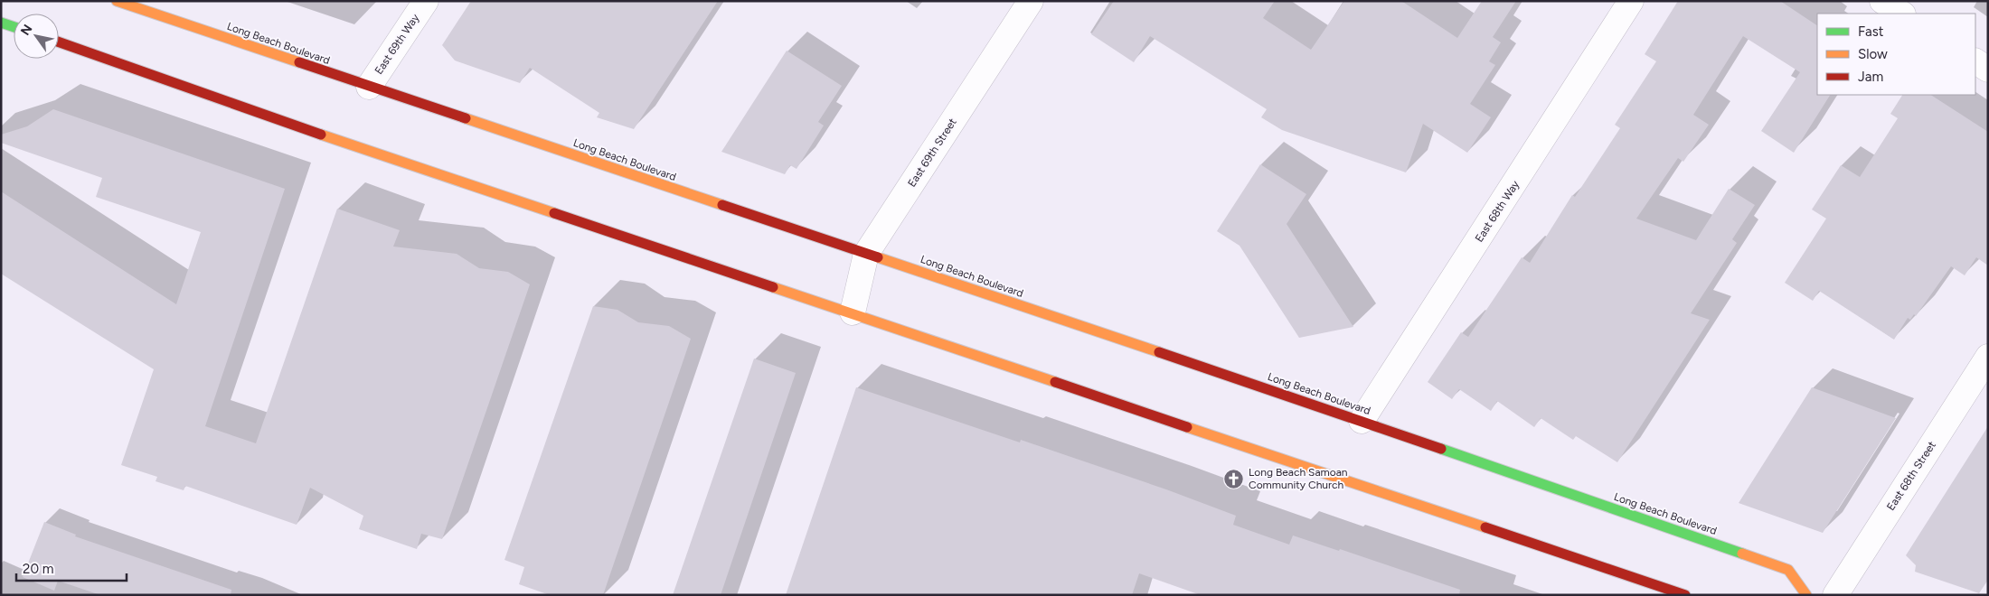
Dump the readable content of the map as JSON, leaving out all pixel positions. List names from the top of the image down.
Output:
{
  "streets": {
    "main road": ["Long Beach Boulevard"],
    "street": [
      "East 69th Way",
      "East 69th Street",
      "East 68th Way",
      "East 68th Street"
    ]
  },
  "crossings": [
    ["Long Beach Boulevard", "East 69th Way"],
    ["Long Beach Boulevard", "East 69th Street"],
    ["Long Beach Boulevard", "East 68th Way"]
  ],
  "places": {
    "church": ["Long Beach Samoan Community Church"]
  },
  "legend": ["Fast", "Slow", "Jam"],
  "scale_bar": "20 m",
  "north": "top left"
}
